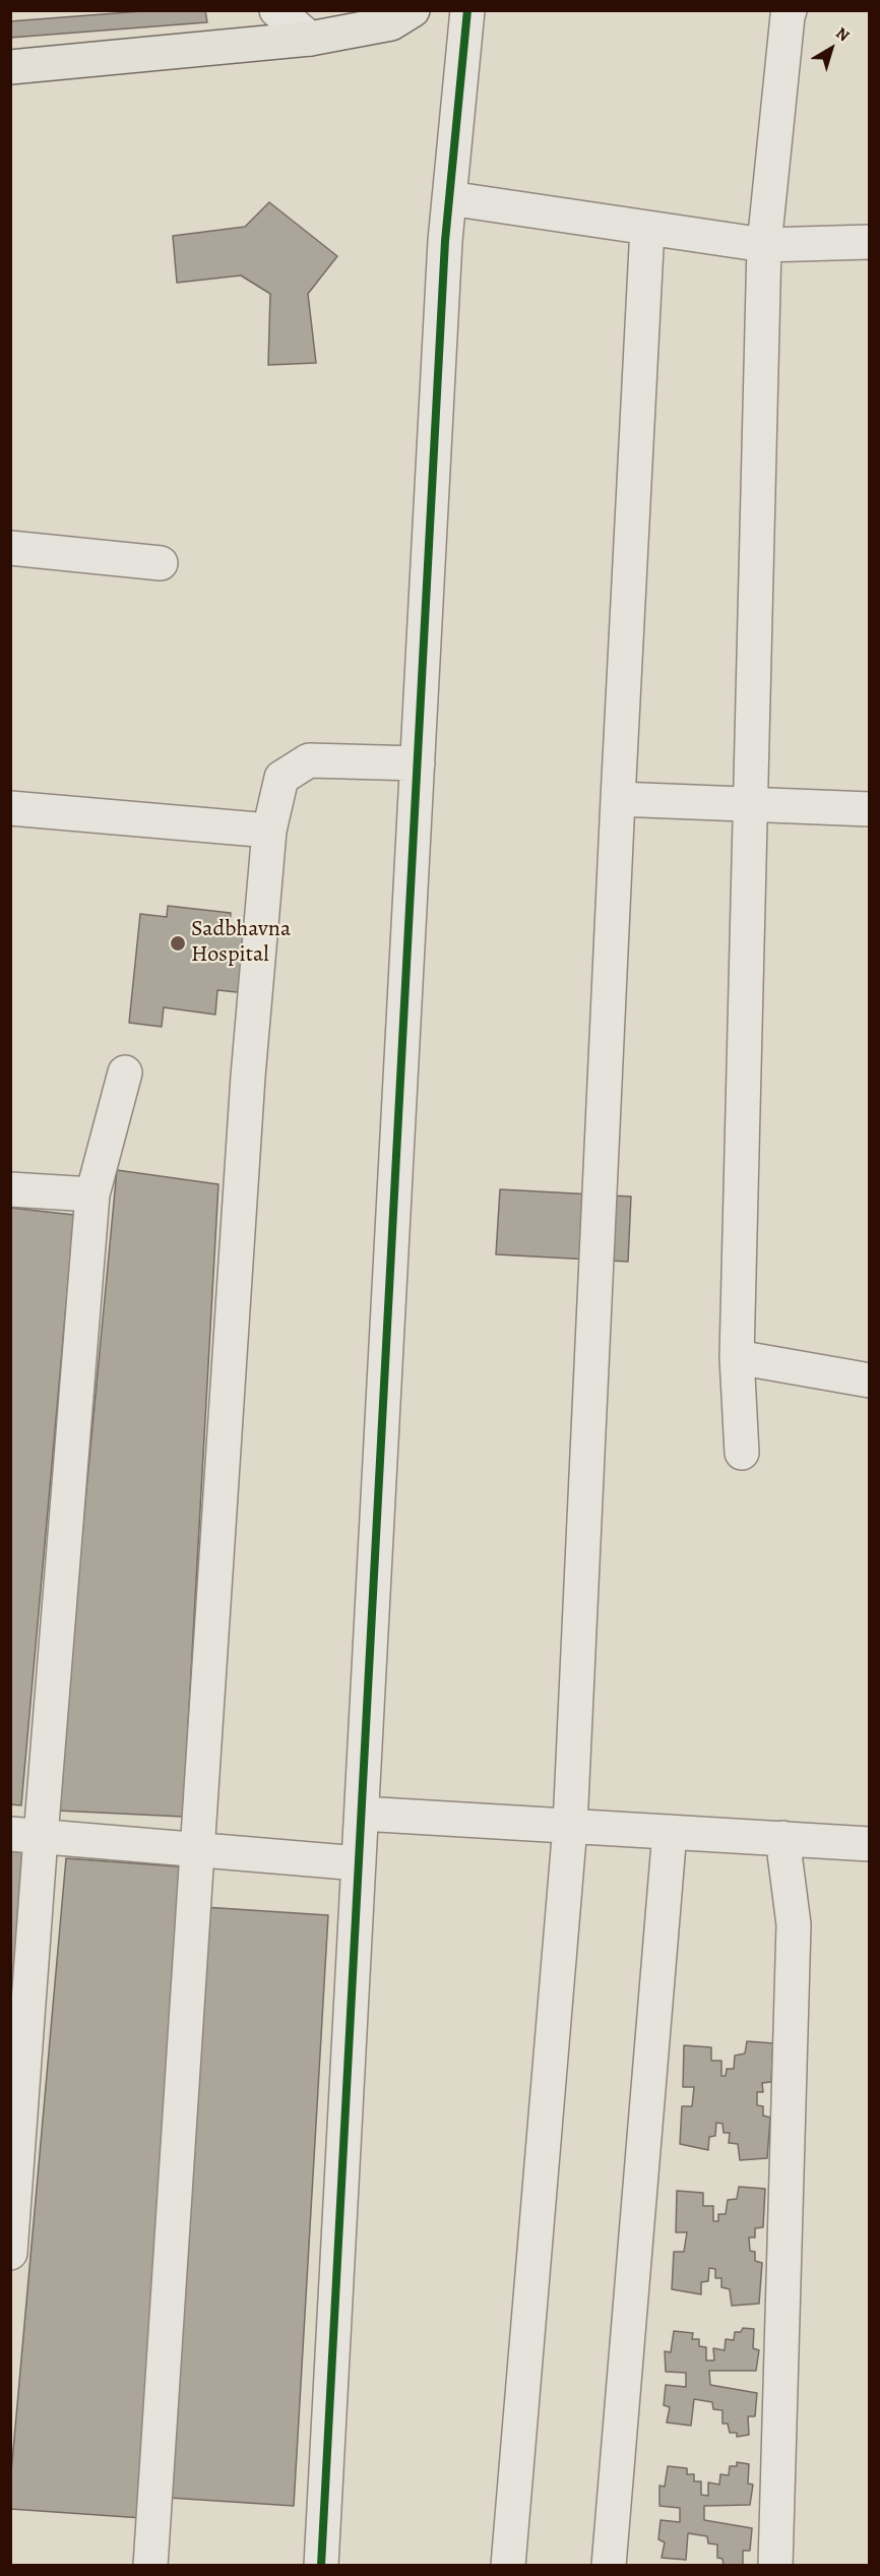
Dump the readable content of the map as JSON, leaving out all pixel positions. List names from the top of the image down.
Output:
{
  "places": ["Sadbhavna Hospital"],
  "north": "top right"
}
